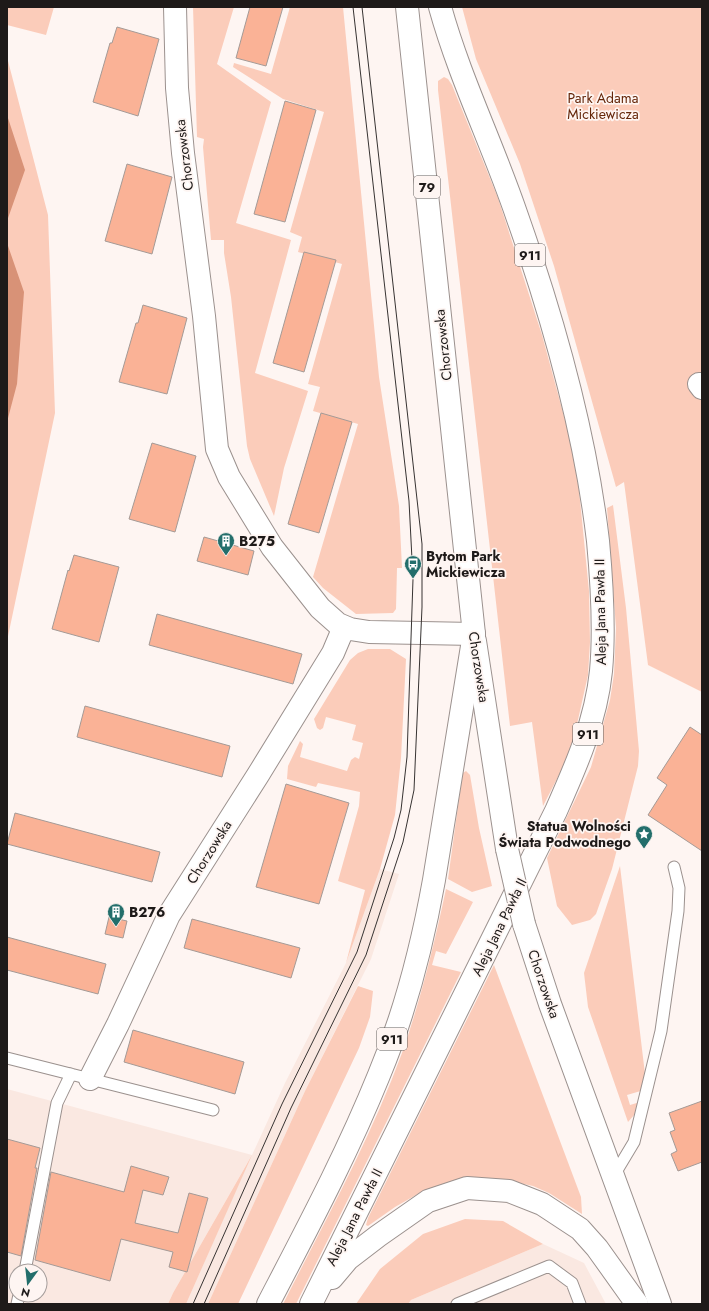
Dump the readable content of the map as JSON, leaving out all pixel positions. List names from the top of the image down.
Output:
{
  "streets": {
    "main road": [
      "Chorzowska",
      "79",
      "911",
      "Aleja Jana Pawła II"
    ]
  },
  "crossings": [
    ["Chorzowska", "911"]
  ],
  "parks": ["Park Adama Mickiewicza"],
  "places": {
    "building": ["B275", "B276"],
    "bus stop": ["Bytom Park Mickiewicza"],
    "place": ["Statua Wolności Świata Podwodnego"]
  },
  "north": "bottom"
}
